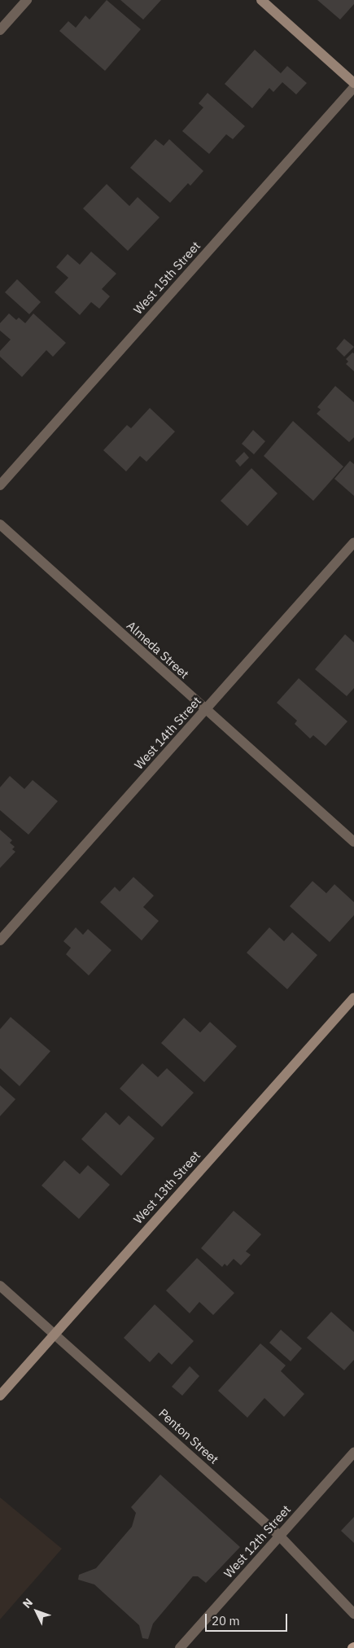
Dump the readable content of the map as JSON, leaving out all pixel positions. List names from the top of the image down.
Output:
{
  "streets": {
    "street": [
      "West 15th Street",
      "Almeda Street",
      "West 14th Street",
      "West 13th Street",
      "Penton Street",
      "West 12th Street"
    ]
  },
  "crossings": [
    ["Almeda Street", "West 14th Street"],
    ["West 13th Street", "Penton Street"],
    ["Penton Street", "West 12th Street"]
  ],
  "scale_bar": "20 m",
  "north": "top left"
}
